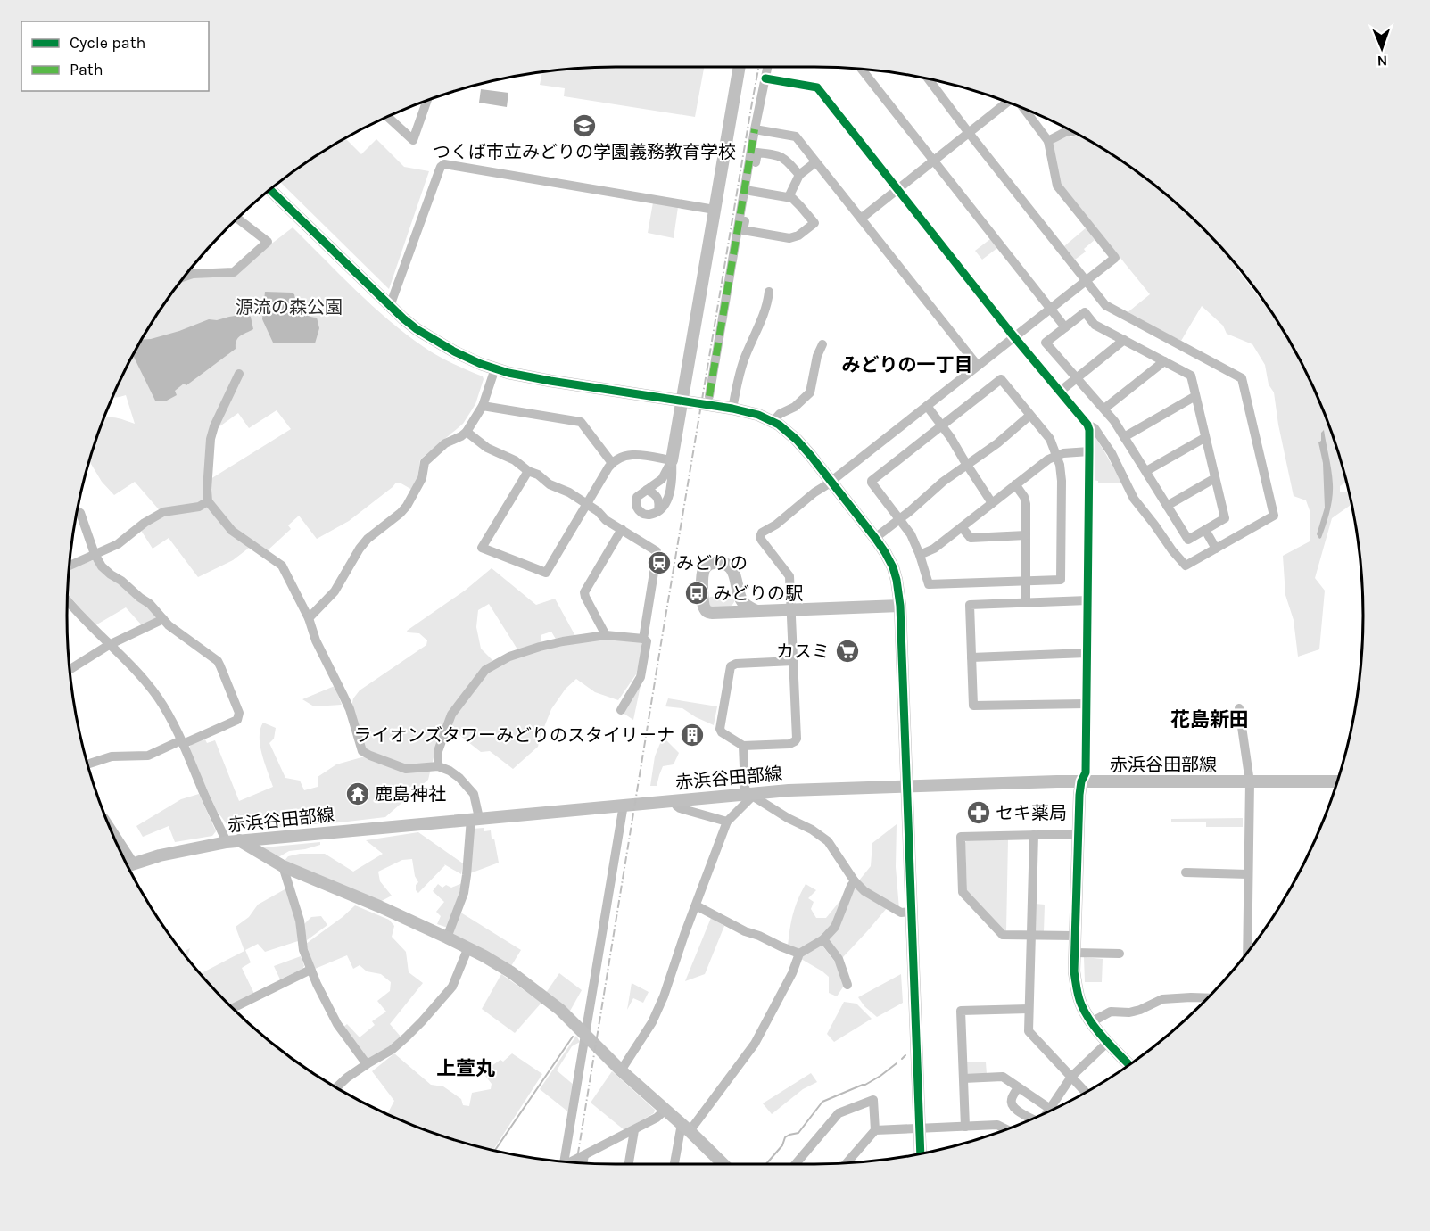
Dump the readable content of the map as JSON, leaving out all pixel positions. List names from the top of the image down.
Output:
{
  "streets": {
    "street": ["赤浜谷田部線"]
  },
  "districts": ["みどりの一丁目", "花島新田", "上萱丸"],
  "parks": ["源流の森公園"],
  "places": {
    "school or university": ["つくば市立みどりの学園義務教育学校"],
    "station": ["みどりの"],
    "bus stop": ["みどりの駅"],
    "supermarket": ["カスミ"],
    "building": ["ライオンズタワーみどりのスタイリーナ"],
    "temple": ["鹿島神社"],
    "pharmacy": ["セキ薬局"]
  },
  "legend": ["Cycle path", "Path"],
  "north": "bottom"
}
